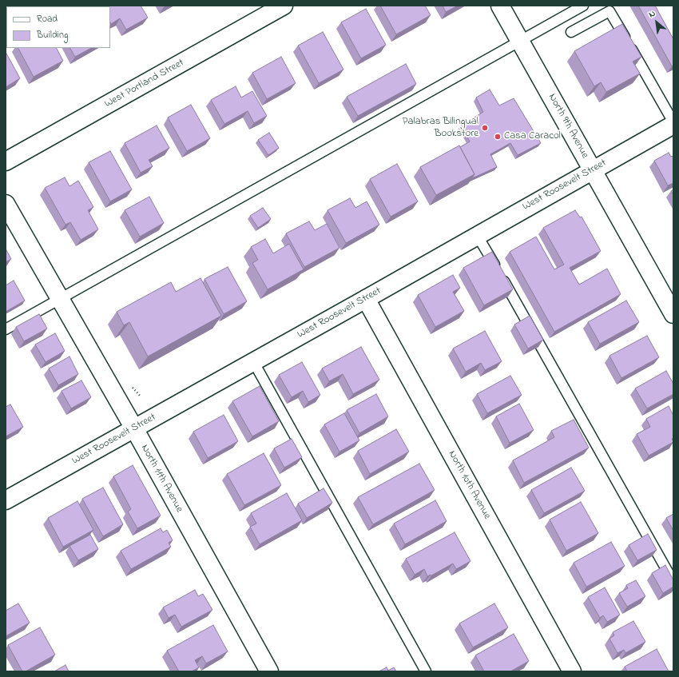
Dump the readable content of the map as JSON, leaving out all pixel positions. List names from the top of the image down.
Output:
{
  "streets": {
    "street": [
      "West Portland Street",
      "North 9th Avenue",
      "West Roosevelt Street",
      "North 11th Avenue",
      "North 10th Avenue"
    ]
  },
  "crossings": [
    ["North 9th Avenue", "West Roosevelt Street"],
    ["West Roosevelt Street", "North 11th Avenue"],
    ["West Roosevelt Street", "North 10th Avenue"]
  ],
  "places": ["Palabras Bilingual Bookstore", "Casa Caracol"],
  "legend": ["Road", "Building"],
  "north": "top left"
}
